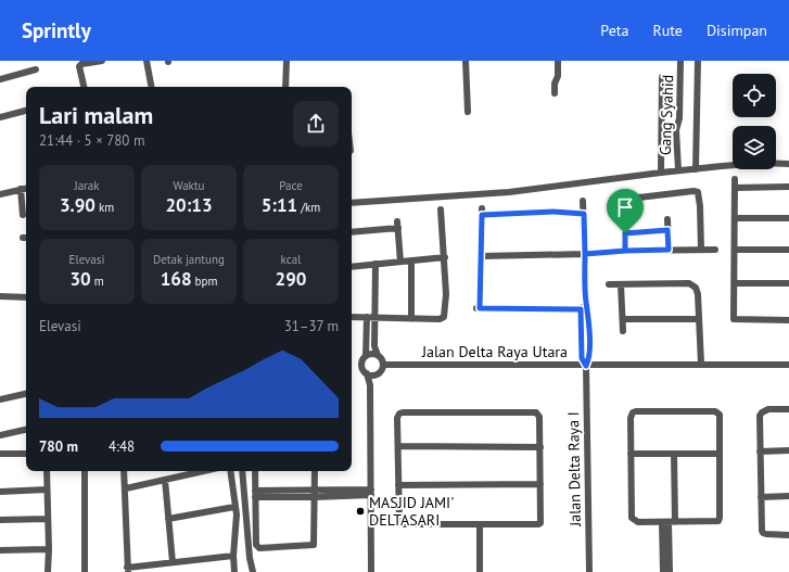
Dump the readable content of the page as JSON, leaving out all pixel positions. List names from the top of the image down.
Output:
{
  "streets": {
    "street": ["Gang Syahid", "Jalan Delta Raya Utara", "Jalan Delta Raya I"]
  },
  "crossings": [
    ["Jalan Delta Raya Utara", "Jalan Delta Raya I"]
  ],
  "places": ["MASJID JAMI' DELTASARI"],
  "page": {
    "header": "Sprintly",
    "nav": ["Peta", "Rute", "Disimpan"],
    "heading": ["Lari malam", "21:44 · 5 × 780 m"],
    "stats": [
      ["Jarak", "3.90 km"],
      ["Waktu", "20:13"],
      ["Pace", "5:11 /km"],
      ["Elevasi", "30 m"],
      ["Detak jantung", "168 bpm"],
      ["kcal", "290"]
    ],
    "chart": ["Elevasi", "31–37 m"],
    "list": [
      {
        "name": "780 m",
        "note": "4:48"
      }
    ]
  }
}
